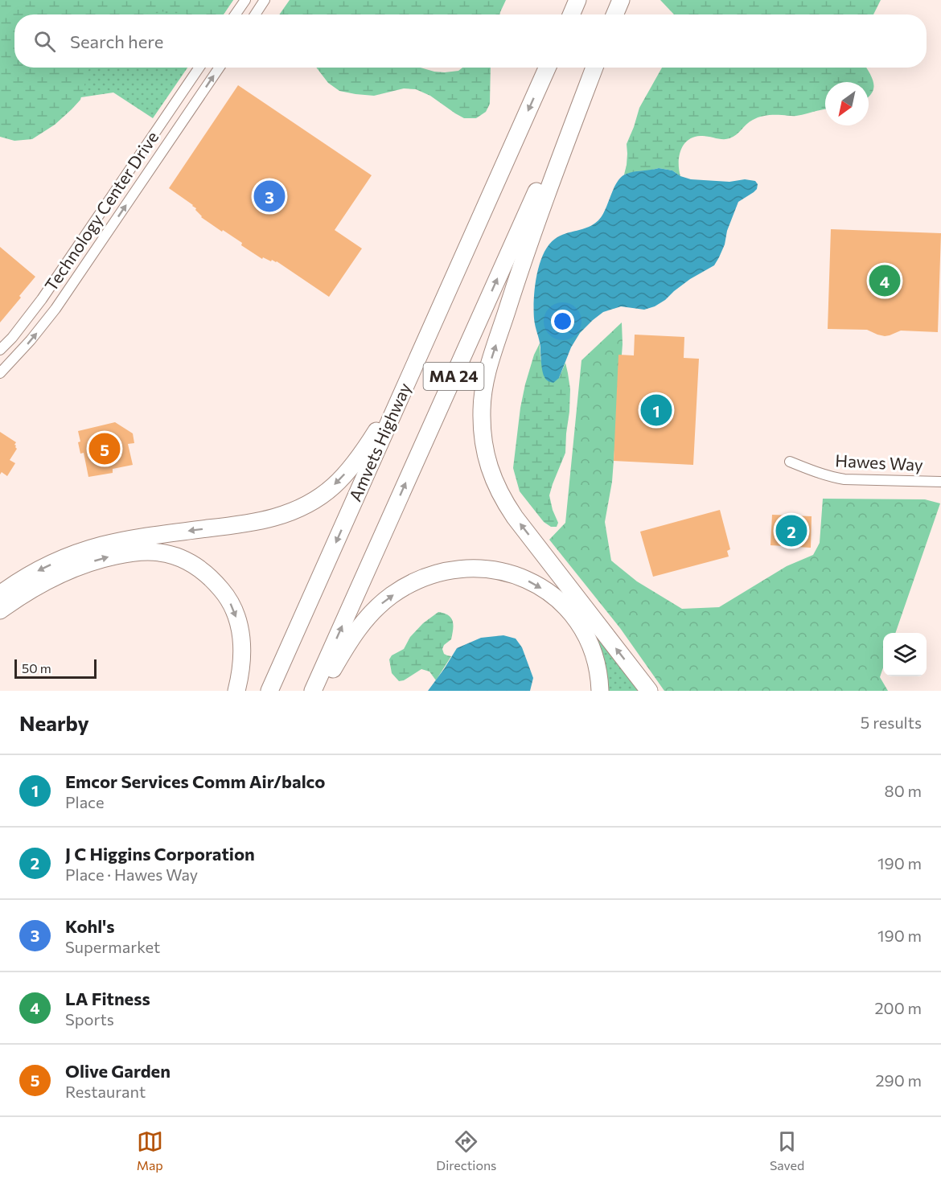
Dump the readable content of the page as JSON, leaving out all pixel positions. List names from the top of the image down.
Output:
{
  "streets": {
    "highway": ["MA 24", "Amvets Highway"],
    "street": ["Technology Center Drive", "Hawes Way"]
  },
  "scale_bar": "50 m",
  "north": "bottom left",
  "page": {
    "search": "Search here",
    "pins": [
      "3",
      "4",
      "1",
      "5",
      "2"
    ],
    "scale": "50 m",
    "heading": ["Nearby", "5 results"],
    "list": [
      {
        "mark": "1",
        "name": "Emcor Services Comm Air/balco",
        "note": "Place",
        "value": "80 m"
      },
      {
        "mark": "2",
        "name": "J C Higgins Corporation",
        "note": "Place · Hawes Way",
        "value": "190 m"
      },
      {
        "mark": "3",
        "name": "Kohl's",
        "note": "Supermarket",
        "value": "190 m"
      },
      {
        "mark": "4",
        "name": "LA Fitness",
        "note": "Sports",
        "value": "200 m"
      },
      {
        "mark": "5",
        "name": "Olive Garden",
        "note": "Restaurant",
        "value": "290 m"
      }
    ],
    "nav": ["Map", "Directions", "Saved"]
  }
}
